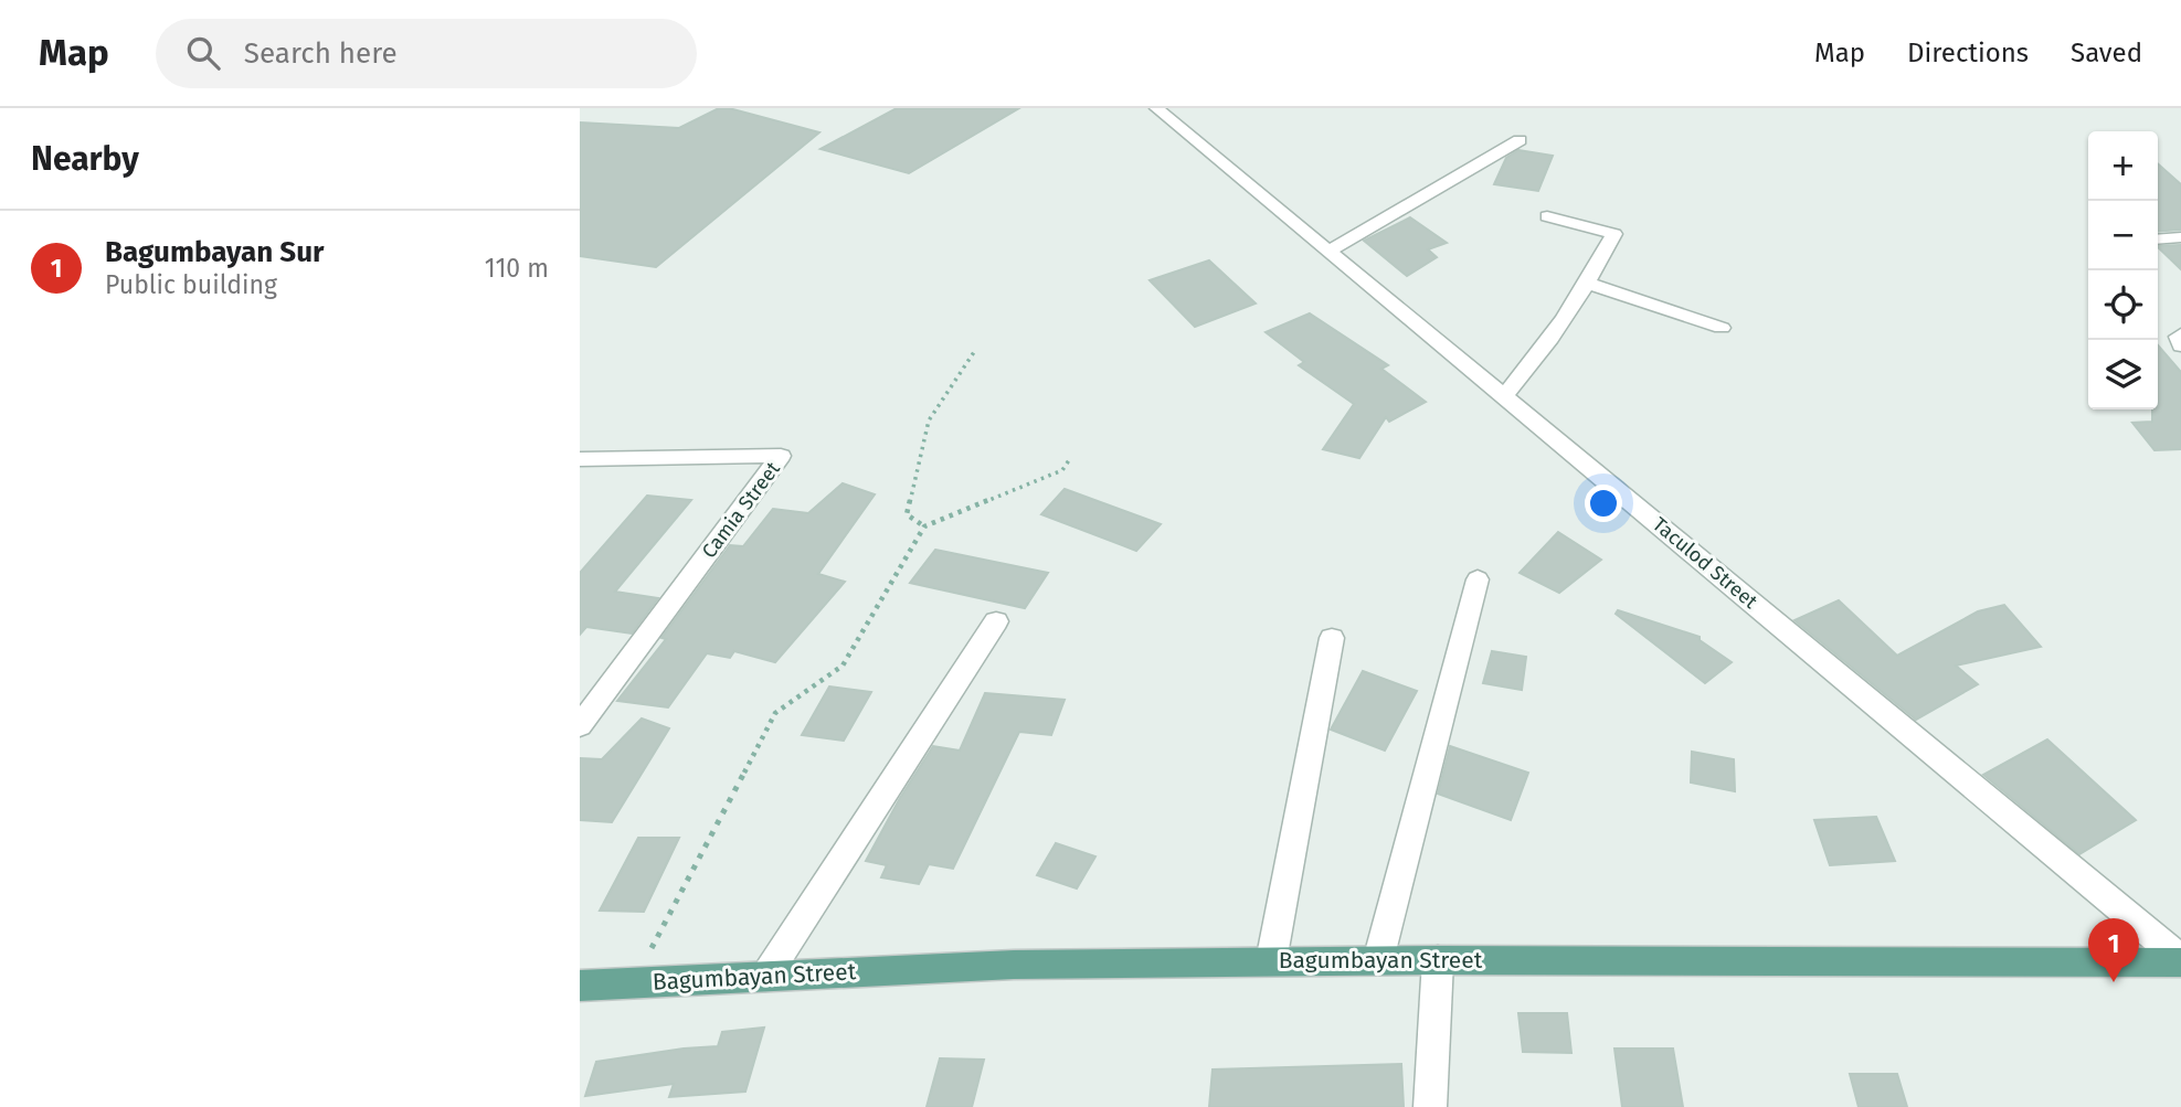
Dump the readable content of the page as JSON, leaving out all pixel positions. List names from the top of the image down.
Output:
{
  "streets": {
    "main road": ["Bagumbayan Street"],
    "street": ["Camia Street", "Taculod Street"]
  },
  "crossings": [
    ["Taculod Street", "Bagumbayan Street"]
  ],
  "page": {
    "header": "Map",
    "search": "Search here",
    "nav": ["Map", "Directions", "Saved"],
    "heading": "Nearby",
    "map_buttons": ["+", "−"],
    "list": [
      {
        "mark": "1",
        "name": "Bagumbayan Sur",
        "note": "Public building",
        "value": "110 m"
      }
    ],
    "pins": "1"
  }
}
